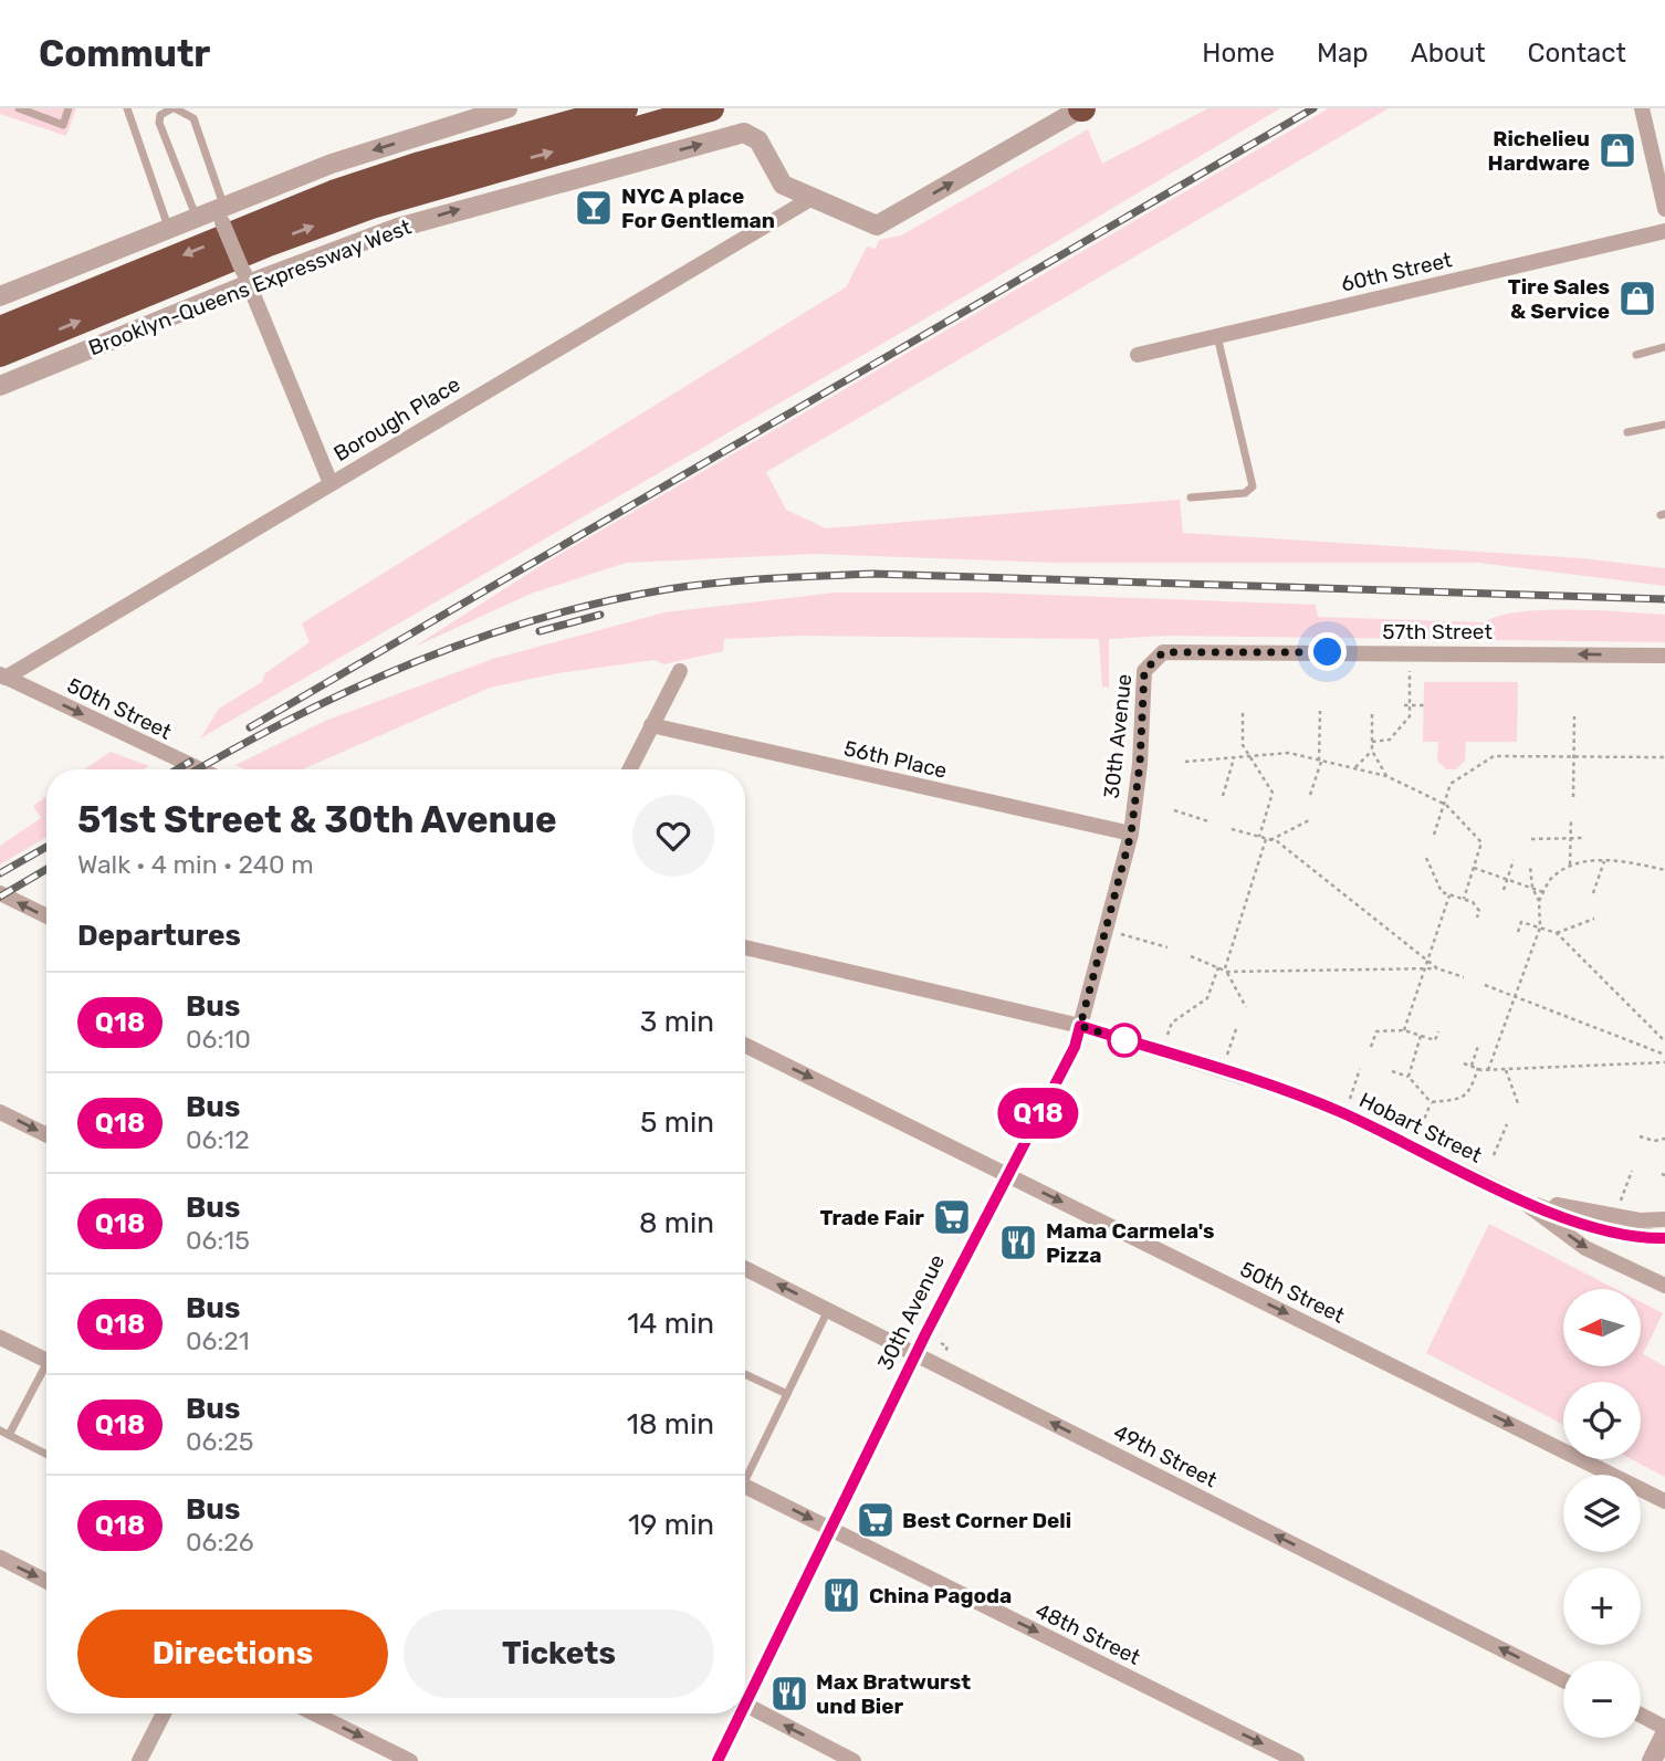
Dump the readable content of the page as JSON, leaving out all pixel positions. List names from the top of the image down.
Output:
{
  "streets": {
    "highway": ["Brooklyn-Queens Expressway West"],
    "street": [
      "60th Street",
      "Borough Place",
      "57th Street",
      "50th Street",
      "30th Avenue",
      "56th Place",
      "Hobart Street",
      "49th Street",
      "48th Street"
    ]
  },
  "crossings": [
    ["Brooklyn-Queens Expressway West", "Borough Place"],
    ["Borough Place", "50th Street"],
    ["57th Street", "30th Avenue"],
    ["50th Street", "30th Avenue"],
    ["30th Avenue", "56th Place"],
    ["30th Avenue", "Hobart Street"],
    ["30th Avenue", "49th Street"],
    ["30th Avenue", "48th Street"]
  ],
  "one_way": [
    "57th Street",
    "50th Street",
    "49th Street",
    "48th Street"
  ],
  "places": {
    "shop": ["Richelieu Hardware", "Tire Sales & Service"],
    "bar": ["NYC A place For Gentleman"],
    "supermarket": ["Trade Fair", "Best Corner Deli"],
    "restaurant": ["Mama Carmela's Pizza", "China Pagoda", "Max Bratwurst und Bier"]
  },
  "lines": ["bus line Q18"],
  "north": "left",
  "page": {
    "header": "Commutr",
    "nav": [
      "Home",
      "Map",
      "About",
      "Contact"
    ],
    "on_map": "Q18",
    "heading": [
      ["51st Street & 30th Avenue", "Walk · 4 min · 240 m"],
      "Departures"
    ],
    "list": [
      {
        "mark": "Q18",
        "name": "Bus",
        "note": "06:10",
        "value": "3 min"
      },
      {
        "mark": "Q18",
        "name": "Bus",
        "note": "06:12",
        "value": "5 min"
      },
      {
        "mark": "Q18",
        "name": "Bus",
        "note": "06:15",
        "value": "8 min"
      },
      {
        "mark": "Q18",
        "name": "Bus",
        "note": "06:21",
        "value": "14 min"
      },
      {
        "mark": "Q18",
        "name": "Bus",
        "note": "06:25",
        "value": "18 min"
      },
      {
        "mark": "Q18",
        "name": "Bus",
        "note": "06:26",
        "value": "19 min"
      }
    ],
    "map_buttons": ["+", "−"],
    "buttons": ["Directions", "Tickets"]
  }
}
